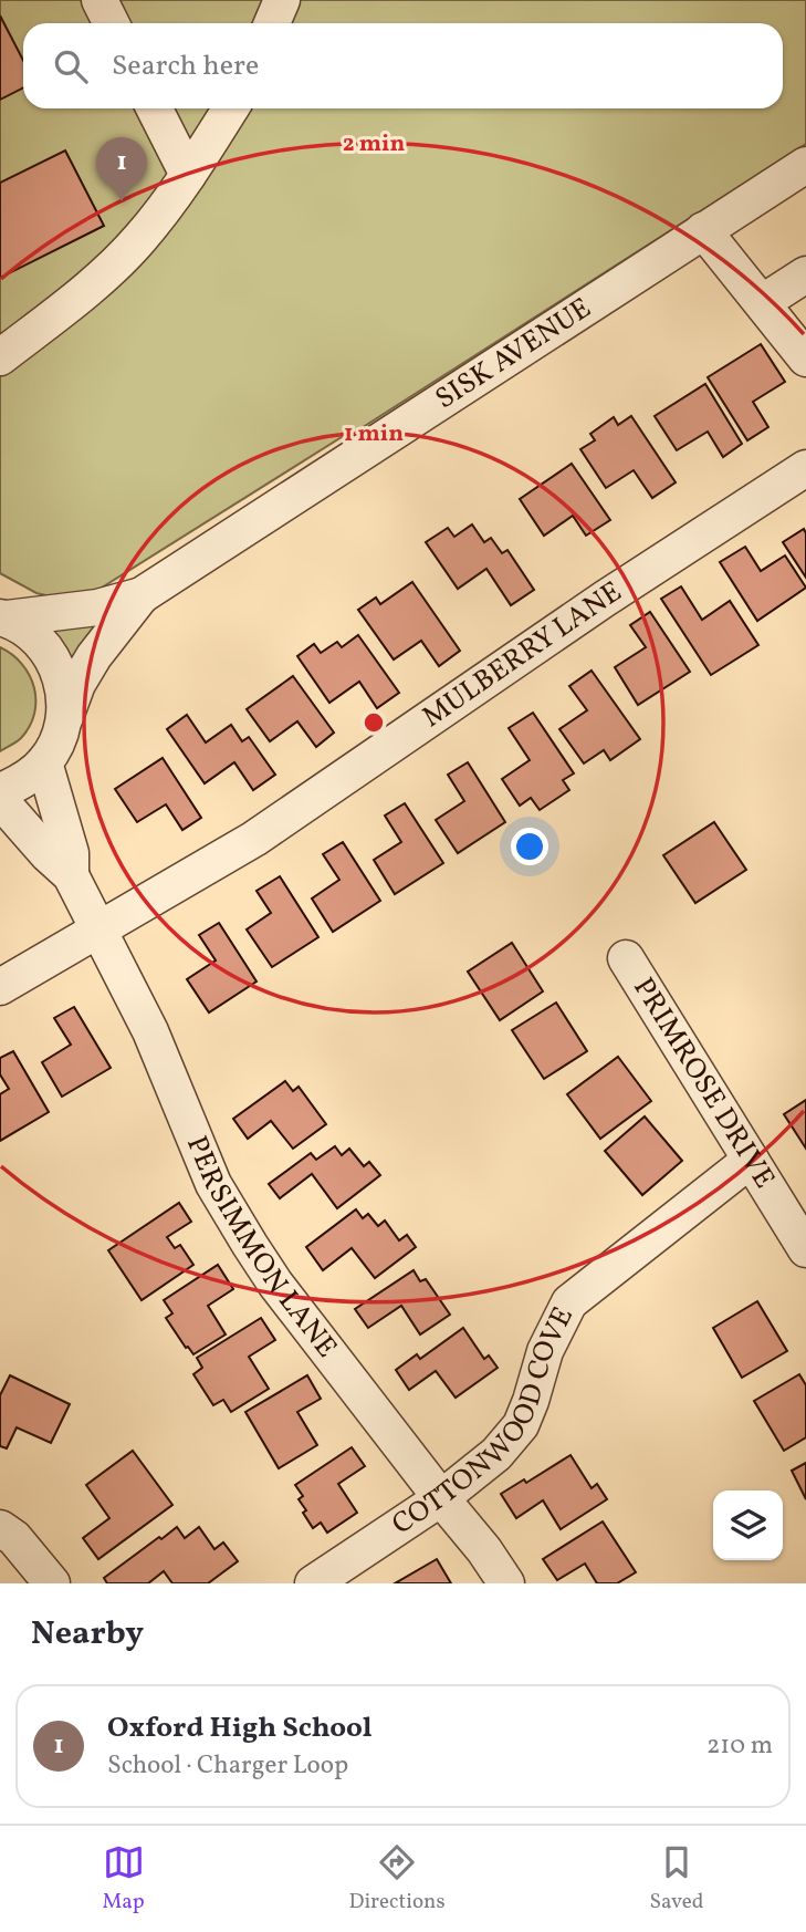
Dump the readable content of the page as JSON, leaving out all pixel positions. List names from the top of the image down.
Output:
{
  "streets": {
    "street": [
      "SISK AVENUE",
      "MULBERRY LANE",
      "PRIMROSE DRIVE",
      "PERSIMMON LANE",
      "COTTONWOOD COVE"
    ]
  },
  "crossings": [
    ["SISK AVENUE", "PERSIMMON LANE"],
    ["MULBERRY LANE", "PERSIMMON LANE"],
    ["PRIMROSE DRIVE", "COTTONWOOD COVE"],
    ["PERSIMMON LANE", "COTTONWOOD COVE"]
  ],
  "page": {
    "search": "Search here",
    "pins": "1",
    "heading": "Nearby",
    "list": [
      {
        "mark": "1",
        "name": "Oxford High School",
        "note": "School · Charger Loop",
        "value": "210 m"
      }
    ],
    "nav": ["Map", "Directions", "Saved"]
  },
  "rings": ["2 min", "1 min"]
}
